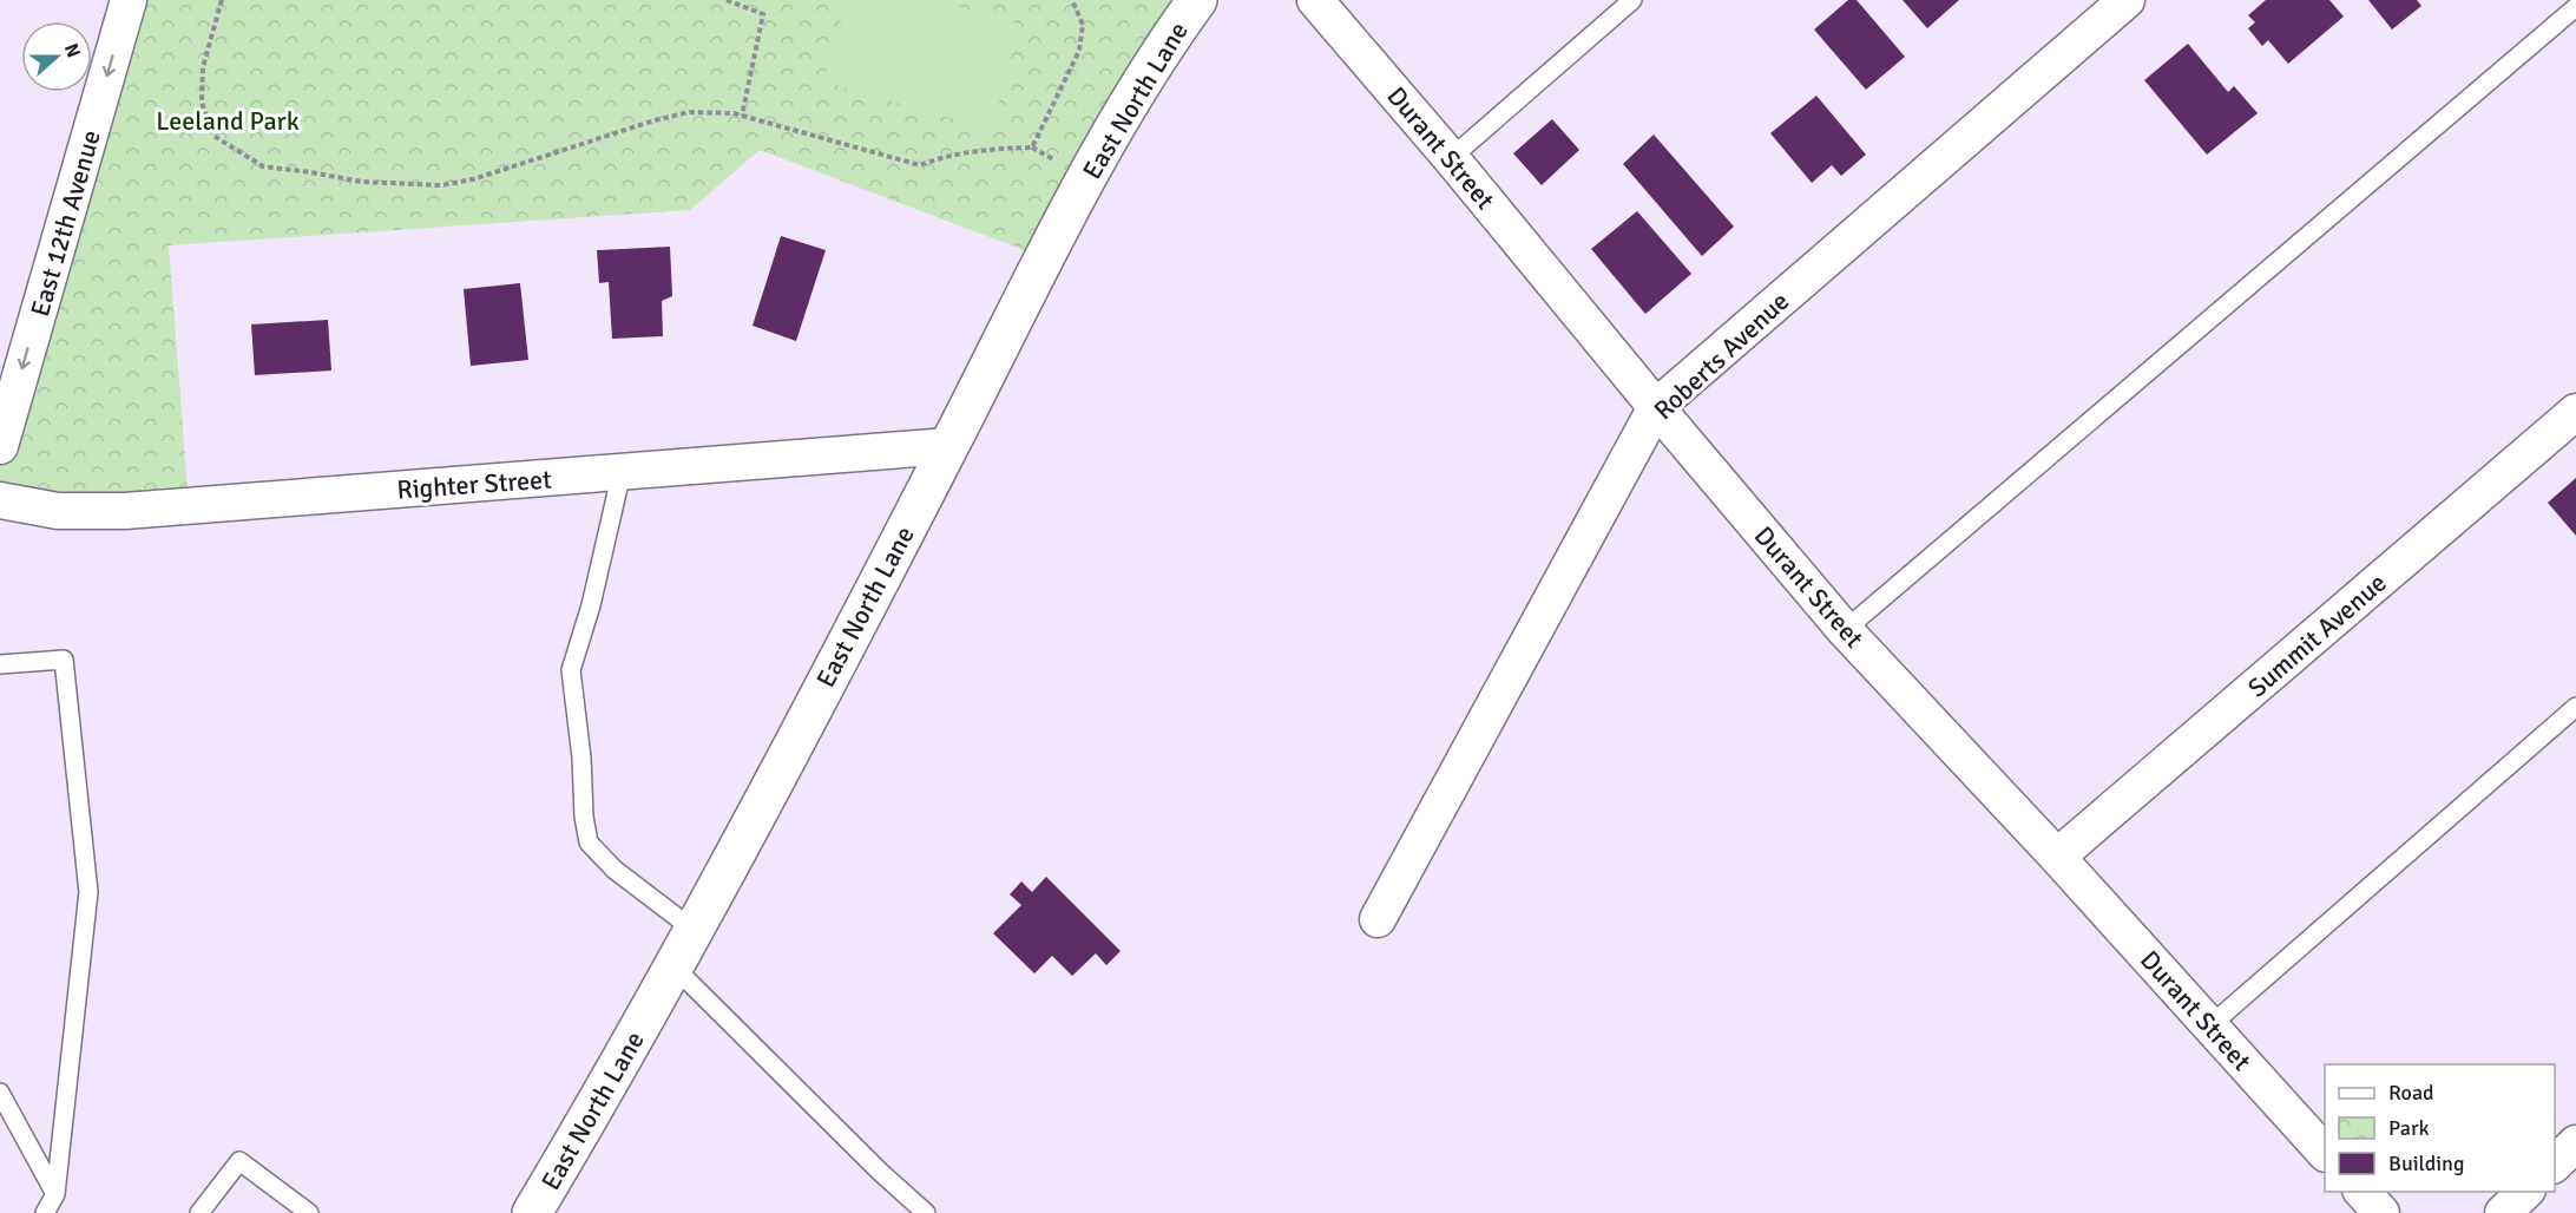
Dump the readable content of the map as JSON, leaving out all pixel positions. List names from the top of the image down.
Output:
{
  "streets": {
    "street": [
      "East North Lane",
      "Durant Street",
      "East 12th Avenue",
      "Roberts Avenue",
      "Righter Street",
      "Summit Avenue"
    ]
  },
  "crossings": [
    ["East North Lane", "Righter Street"],
    ["Durant Street", "Roberts Avenue"],
    ["Durant Street", "Summit Avenue"]
  ],
  "one_way": ["East 12th Avenue"],
  "parks": ["Leeland Park"],
  "legend": ["Road", "Park", "Building"],
  "north": "right"
}
